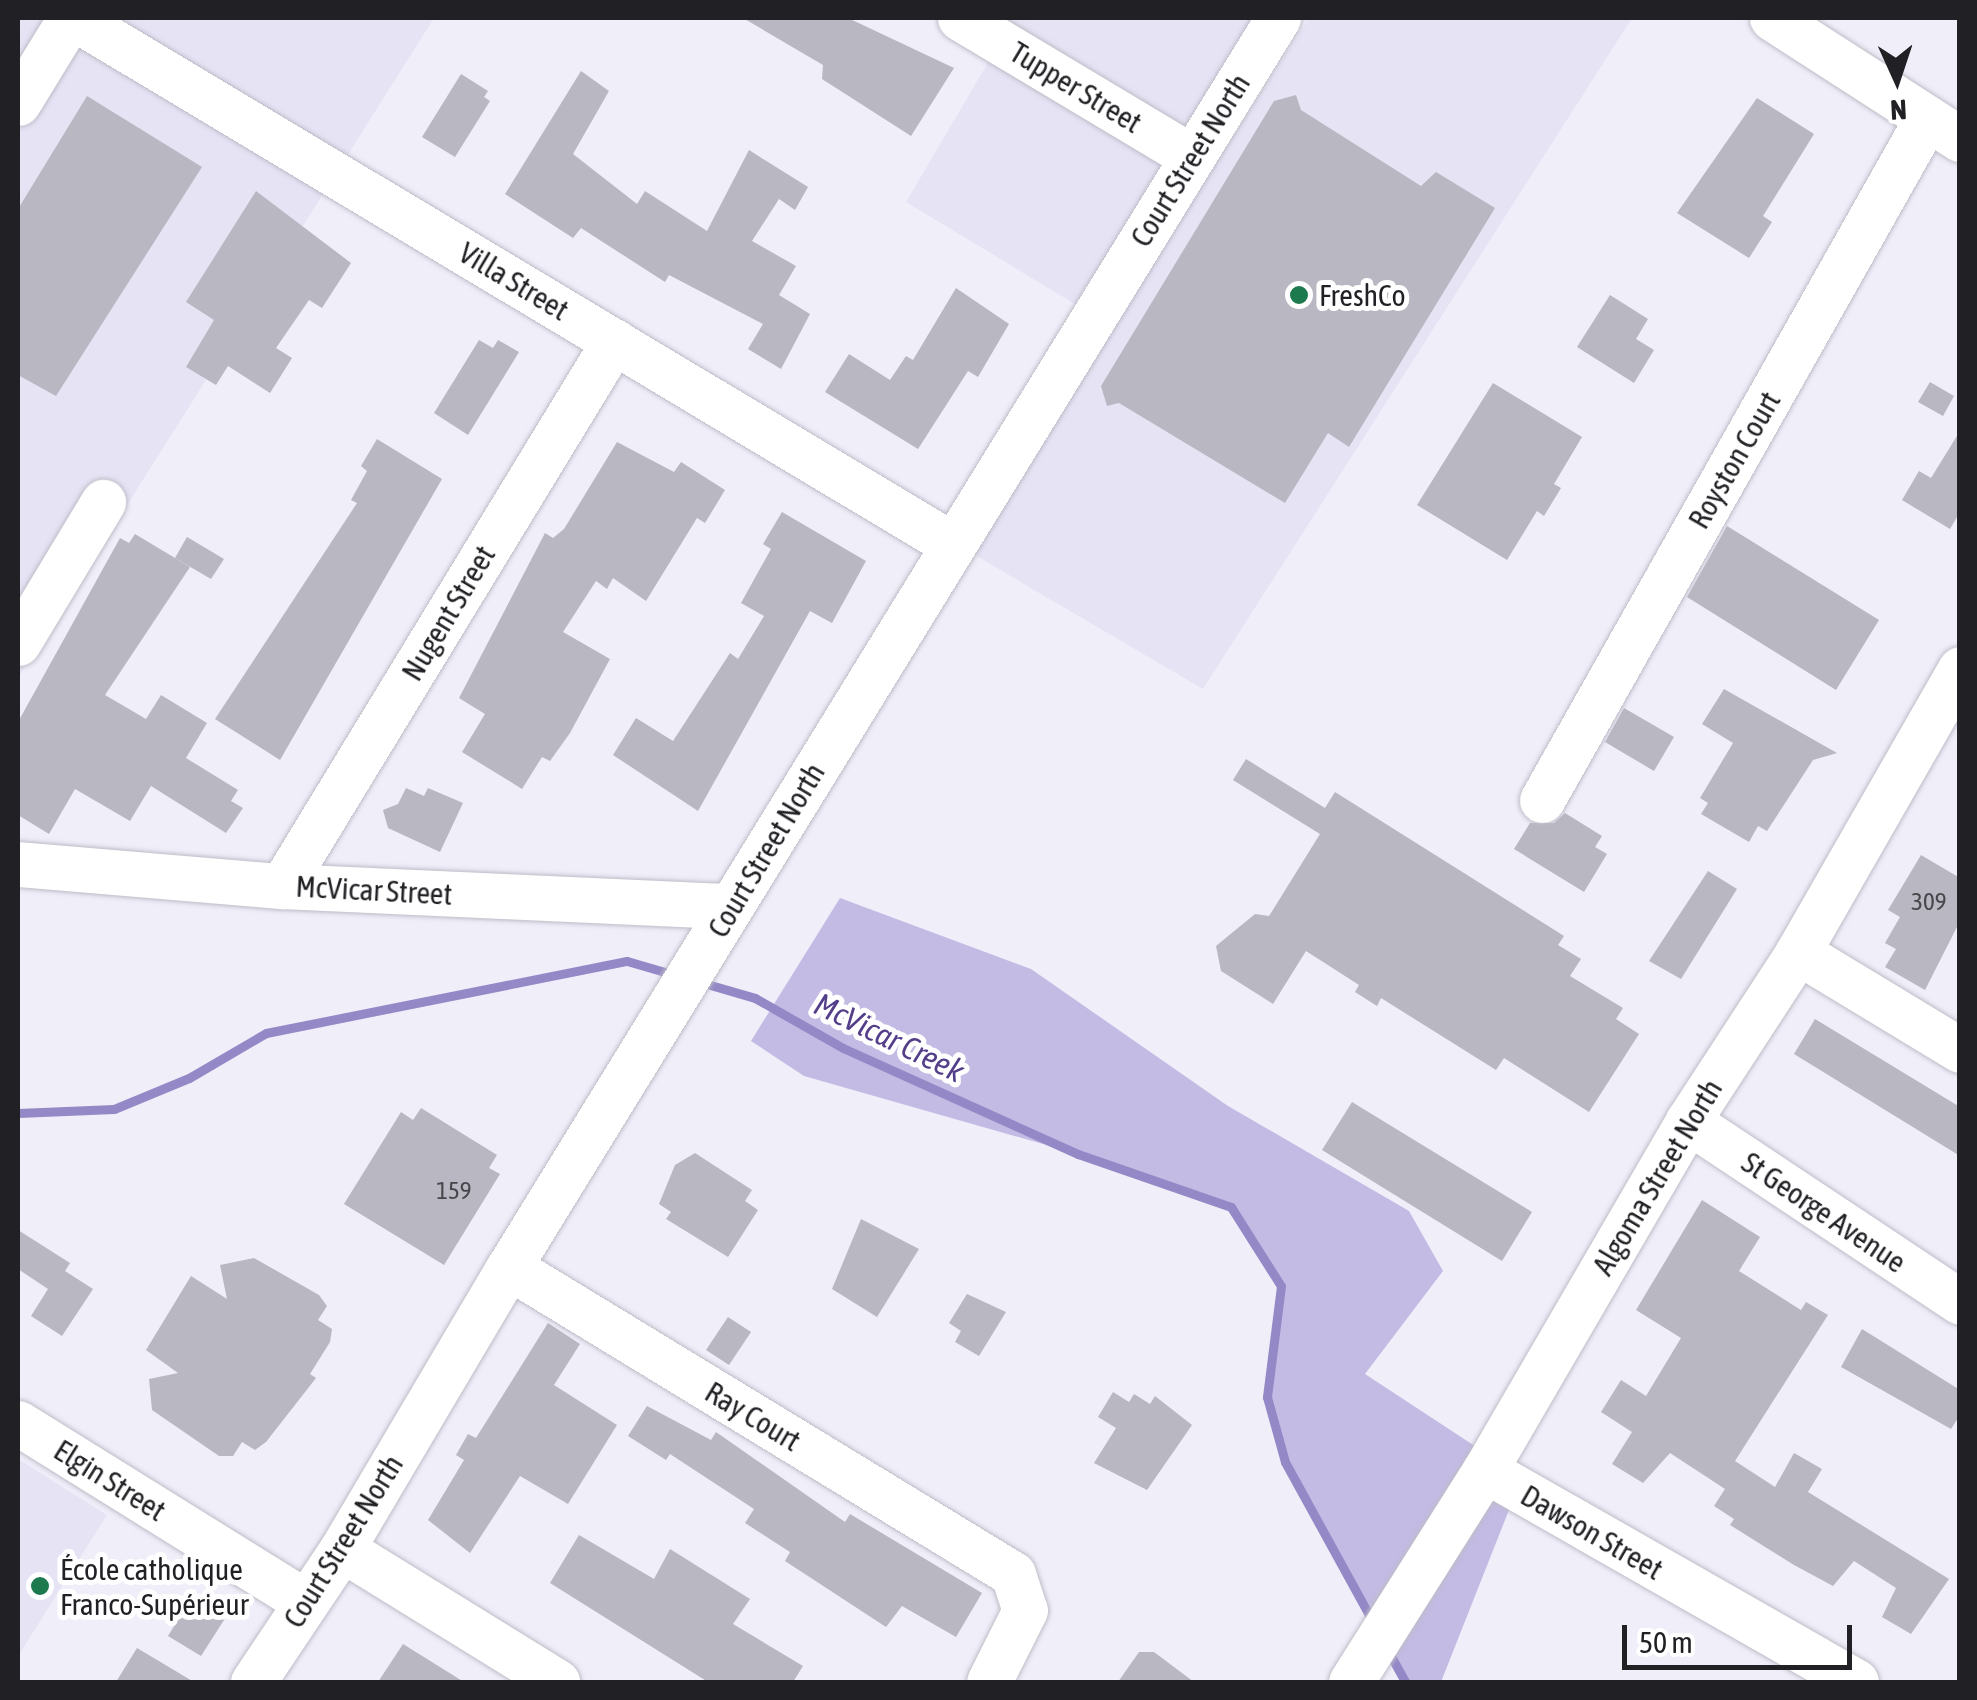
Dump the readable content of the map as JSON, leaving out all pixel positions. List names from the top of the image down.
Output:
{
  "streets": {
    "street": [
      "Tupper Street",
      "Court Street North",
      "Villa Street",
      "Royston Court",
      "Nugent Street",
      "McVicar Street",
      "Algoma Street North",
      "St George Avenue",
      "Ray Court",
      "Elgin Street",
      "Dawson Street"
    ]
  },
  "crossings": [
    ["Tupper Street", "Court Street North"],
    ["Court Street North", "Villa Street"],
    ["Court Street North", "McVicar Street"],
    ["Court Street North", "Ray Court"],
    ["Court Street North", "Elgin Street"],
    ["Villa Street", "Nugent Street"],
    ["Nugent Street", "McVicar Street"],
    ["Algoma Street North", "St George Avenue"],
    ["Algoma Street North", "Dawson Street"]
  ],
  "water": ["McVicar Creek"],
  "places": ["FreshCo", "École catholique Franco-Supérieur"],
  "house_numbers": ["309", "159"],
  "scale_bar": "50 m",
  "north": "bottom"
}
